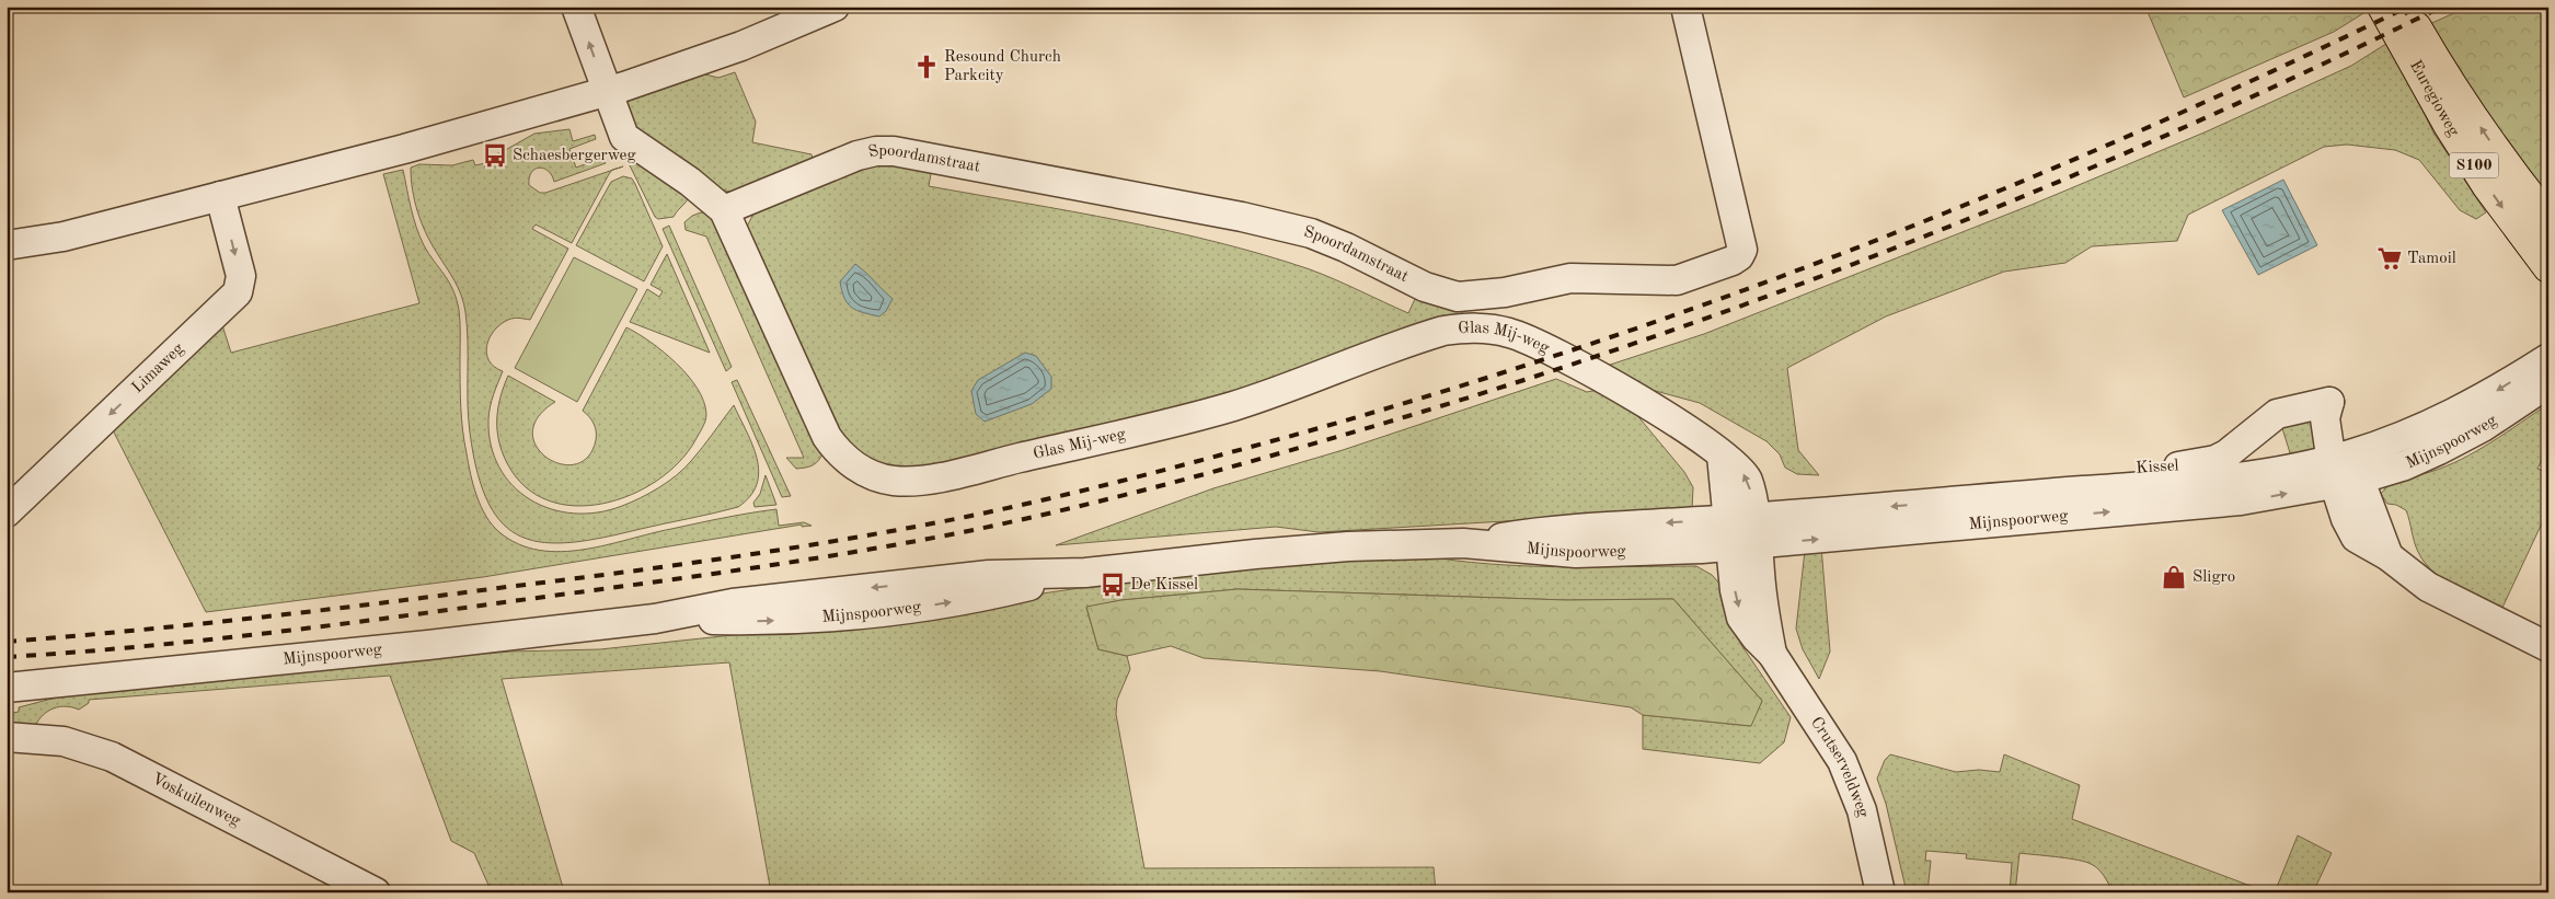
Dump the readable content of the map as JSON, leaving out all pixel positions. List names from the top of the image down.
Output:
{
  "streets": {
    "main road": ["Euregioweg", "S100"],
    "street": [
      "Spoordamstraat",
      "Glas Mij-weg",
      "Limaweg",
      "Mijnspoorweg",
      "Kissel",
      "Crutserveldweg",
      "Voskuilenweg"
    ]
  },
  "crossings": [
    ["Spoordamstraat", "Glas Mij-weg"],
    ["Glas Mij-weg", "Mijnspoorweg"],
    ["Glas Mij-weg", "Crutserveldweg"],
    ["Mijnspoorweg", "Kissel"],
    ["Mijnspoorweg", "Crutserveldweg"]
  ],
  "one_way": ["Limaweg"],
  "places": {
    "church": ["Resound Church Parkcity"],
    "bus stop": ["Schaesbergerweg", "De Kissel"],
    "supermarket": ["Tamoil"],
    "shop": ["Sligro"]
  }
}
